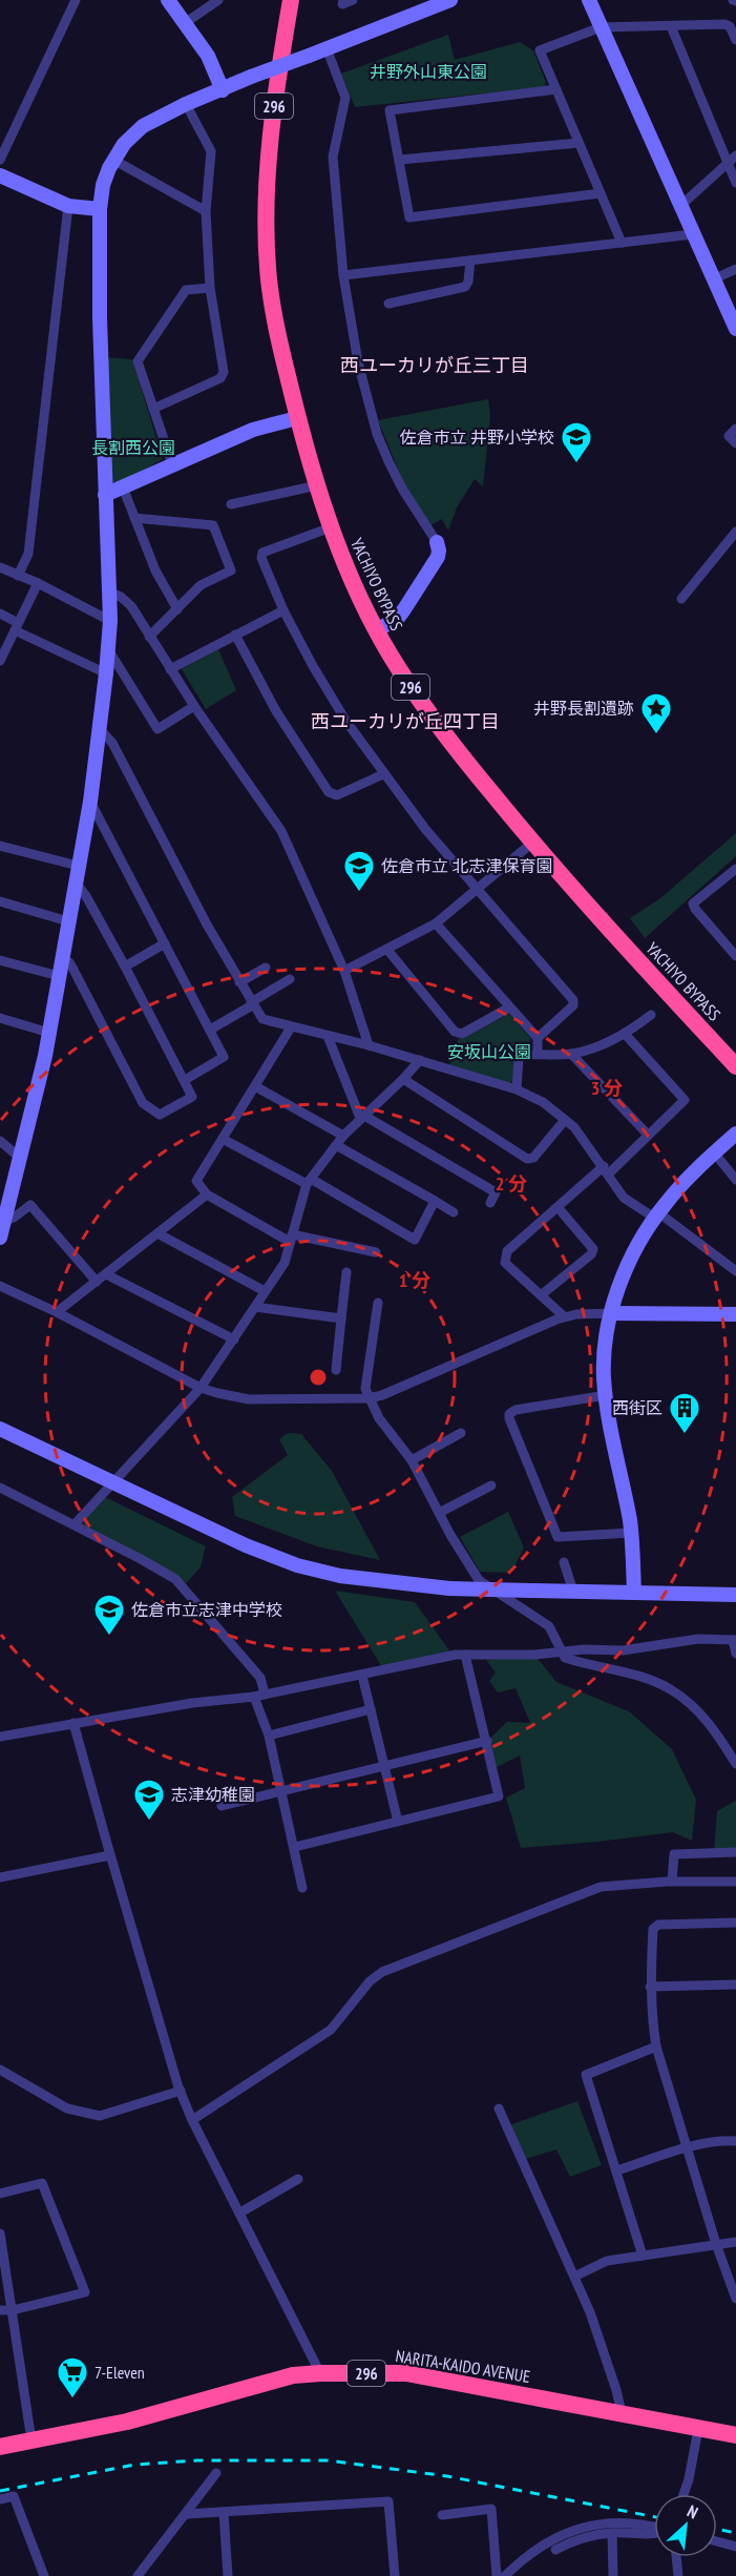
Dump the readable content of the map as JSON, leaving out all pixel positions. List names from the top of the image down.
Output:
{
  "streets": {
    "highway": ["296", "YACHIYO BYPASS", "NARITA-KAIDO AVENUE"]
  },
  "districts": ["西ユーカリが丘三丁目", "西ユーカリが丘四丁目"],
  "parks": ["井野外山東公園", "長割西公園", "安坂山公園"],
  "places": {
    "school or university": [
      "佐倉市立 井野小学校",
      "佐倉市立 北志津保育園",
      "佐倉市立志津中学校",
      "志津幼稚園"
    ],
    "place": ["井野長割遺跡"],
    "building": ["西街区"],
    "supermarket": ["7-Eleven"]
  },
  "north": "top right",
  "rings": ["3 分", "2 分", "1 分"]
}
